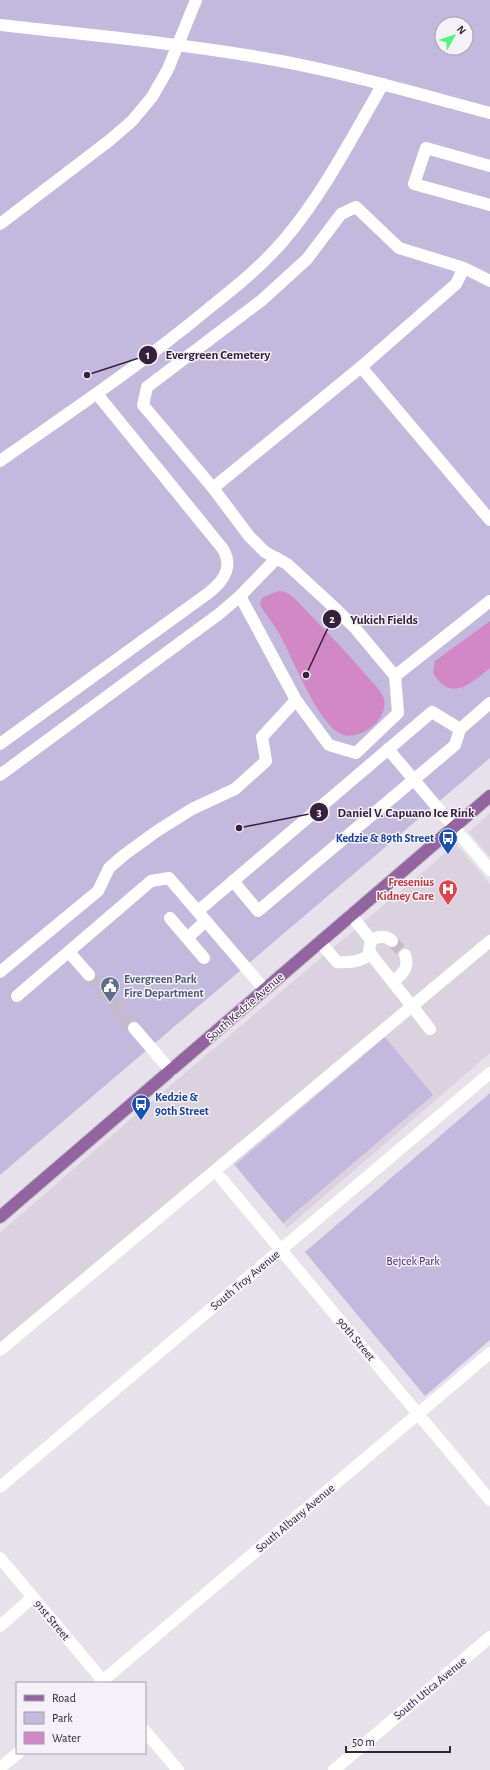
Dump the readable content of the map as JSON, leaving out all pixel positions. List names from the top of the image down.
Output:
{
  "streets": {
    "main road": ["South Kedzie Avenue"],
    "street": [
      "South Troy Avenue",
      "90th Street",
      "South Albany Avenue",
      "91st Street",
      "South Utica Avenue"
    ]
  },
  "crossings": [
    ["South Troy Avenue", "90th Street"],
    ["90th Street", "South Albany Avenue"],
    ["South Albany Avenue", "91st Street"]
  ],
  "parks": ["Bejcek Park"],
  "places": {
    "other": ["Evergreen Cemetery", "Yukich Fields", "Daniel V. Capuano Ice Rink"],
    "bus stop": ["Kedzie & 89th Street", "Kedzie & 90th Street"],
    "hospital": ["Fresenius Kidney Care"],
    "public building": ["Evergreen Park Fire Department"]
  },
  "legend": ["Road", "Park", "Water"],
  "scale_bar": "50 m",
  "north": "top right"
}
